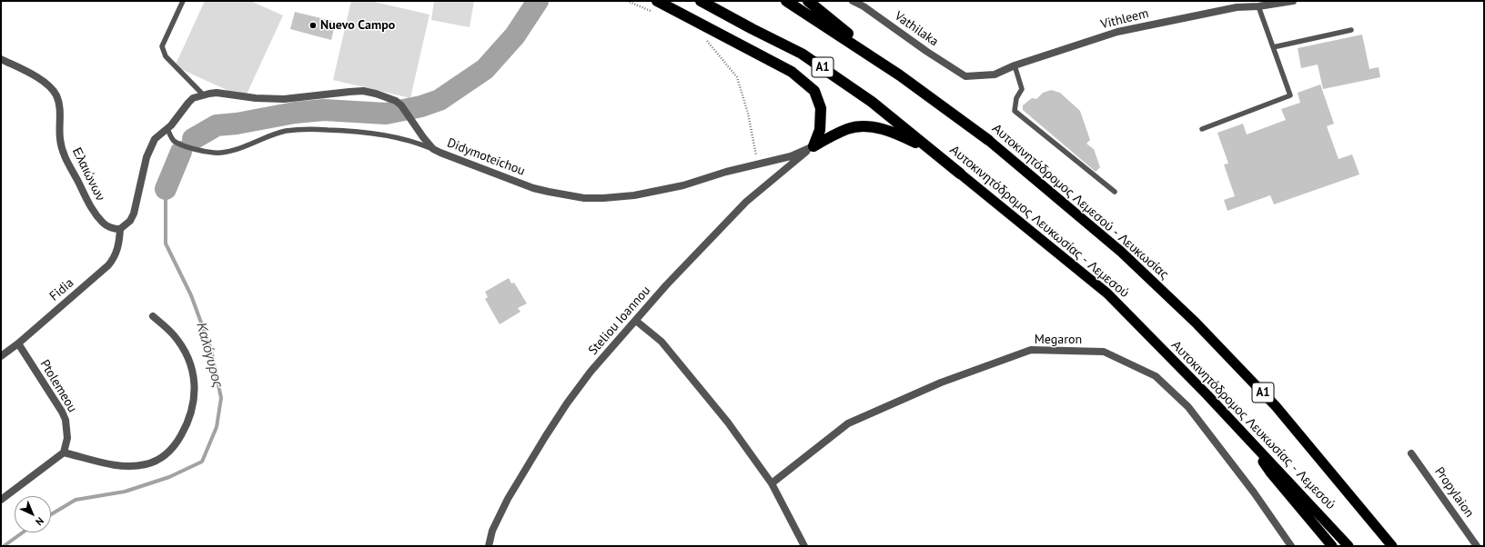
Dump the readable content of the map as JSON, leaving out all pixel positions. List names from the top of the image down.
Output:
{
  "streets": {
    "highway": ["A1", "Αυτοκινητόδρομος Λεμεσού - Λευκωσίας", "Αυτοκινητόδρομος Λευκωσίας - Λεμεσού"],
    "street": [
      "Vithleem",
      "Vathilaka",
      "Didymoteichou",
      "Ελαιώνων",
      "Fidia",
      "Steliou Ioannou",
      "Megaron",
      "Ptolemeou",
      "Propylaion"
    ]
  },
  "crossings": [
    ["Vithleem", "Vathilaka"],
    ["Didymoteichou", "Ελαιώνων"],
    ["Didymoteichou", "Fidia"],
    ["Didymoteichou", "Steliou Ioannou"],
    ["Ελαιώνων", "Fidia"],
    ["Fidia", "Ptolemeou"]
  ],
  "water": ["Καλόγυρος"],
  "places": ["Nuevo Campo"],
  "north": "bottom right"
}
